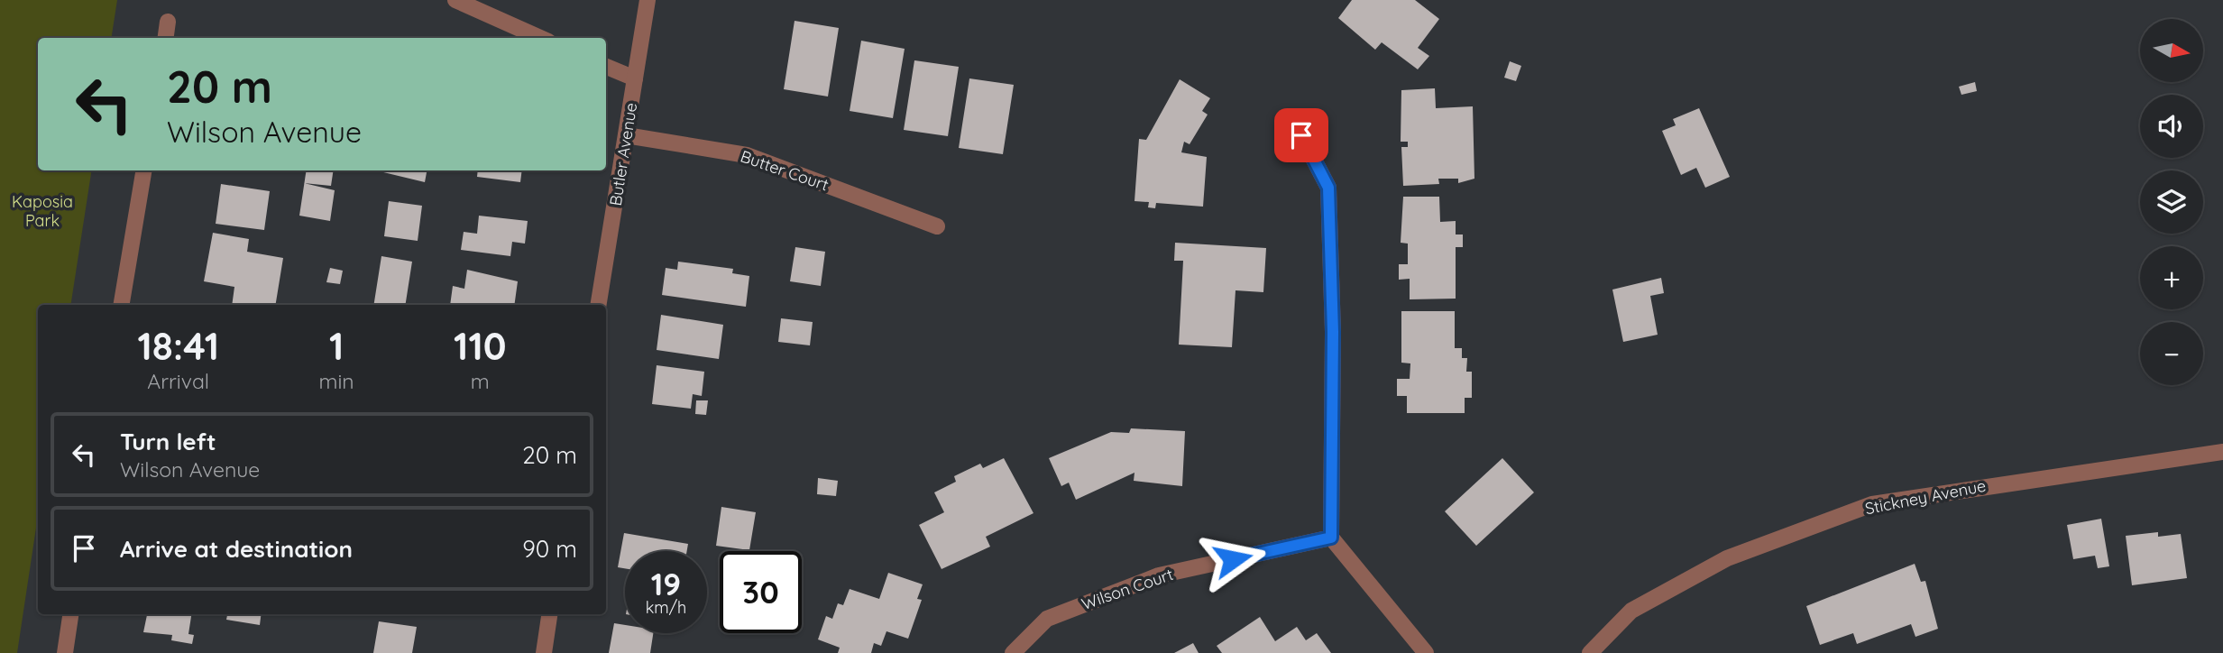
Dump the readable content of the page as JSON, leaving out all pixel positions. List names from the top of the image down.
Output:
{
  "streets": {
    "street": [
      "Butler Avenue",
      "Butter Court",
      "Stickney Avenue",
      "Wilson Court"
    ]
  },
  "crossings": [
    ["Butler Avenue", "Butter Court"]
  ],
  "parks": ["Kaposia Park"],
  "north": "right",
  "page": {
    "map_buttons": ["+", "−"],
    "turn": ["20 m", "Wilson Avenue"],
    "eta": [
      "18:41",
      "Arrival",
      "1",
      "min",
      "110",
      "m"
    ],
    "list": [
      {
        "name": "Turn left",
        "note": "Wilson Avenue",
        "value": "20 m"
      },
      {
        "name": "Arrive at destination",
        "value": "90 m"
      }
    ],
    "speed": "19 km/h",
    "limit": "30"
  }
}
